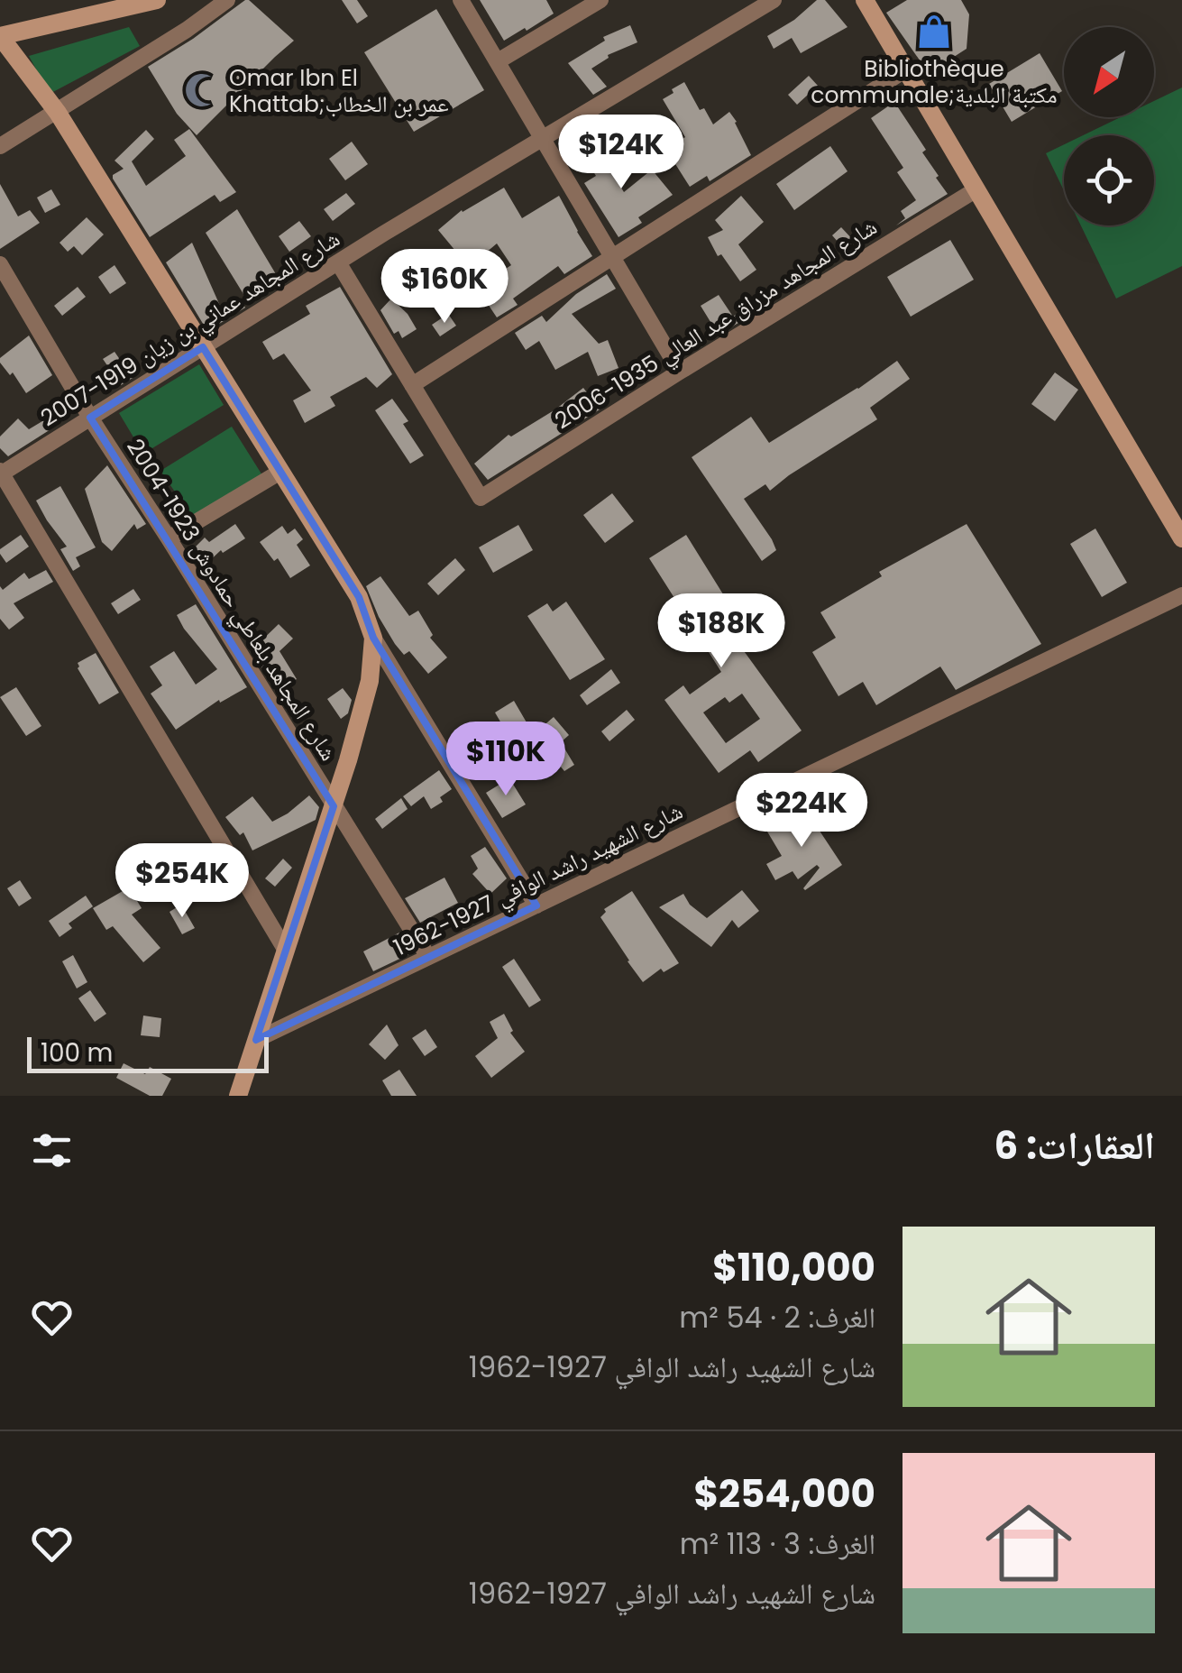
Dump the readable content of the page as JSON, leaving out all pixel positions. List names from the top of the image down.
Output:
{
  "streets": {
    "street": [
      "شارع المجاهد مزراق عبد العالي 1935-2006",
      "شارع المجاهد عماني بن زيان 1919-2007",
      "شارع المجاهد بلعاطي حمادوش 1923-2004",
      "شارع الشهيد راشد الوافي 1927-1962"
    ]
  },
  "crossings": [
    ["شارع المجاهد عماني بن زيان 1919-2007", "شارع المجاهد بلعاطي حمادوش 1923-2004"],
    ["شارع المجاهد بلعاطي حمادوش 1923-2004", "شارع الشهيد راشد الوافي 1927-1962"]
  ],
  "places": {
    "shop": ["Bibliothèque communale;مكتبة البلدية"],
    "mosque": ["Omar Ibn El Khattab;عمر بن الخطاب"]
  },
  "scale_bar": "100 m",
  "north": "bottom left",
  "page": {
    "price": [
      "$124K",
      "$160K",
      "$188K",
      "$110K",
      "$224K",
      "$254K"
    ],
    "scale": "100 m",
    "heading": "العقارات: 6",
    "list": [
      {
        "name": "$110,000",
        "note": "الغرف: 2 · 54 m² · شارع الشهيد راشد الوافي 1927-1962"
      },
      {
        "name": "$254,000",
        "note": "الغرف: 3 · 113 m² · شارع الشهيد راشد الوافي 1927-1962"
      }
    ]
  }
}
